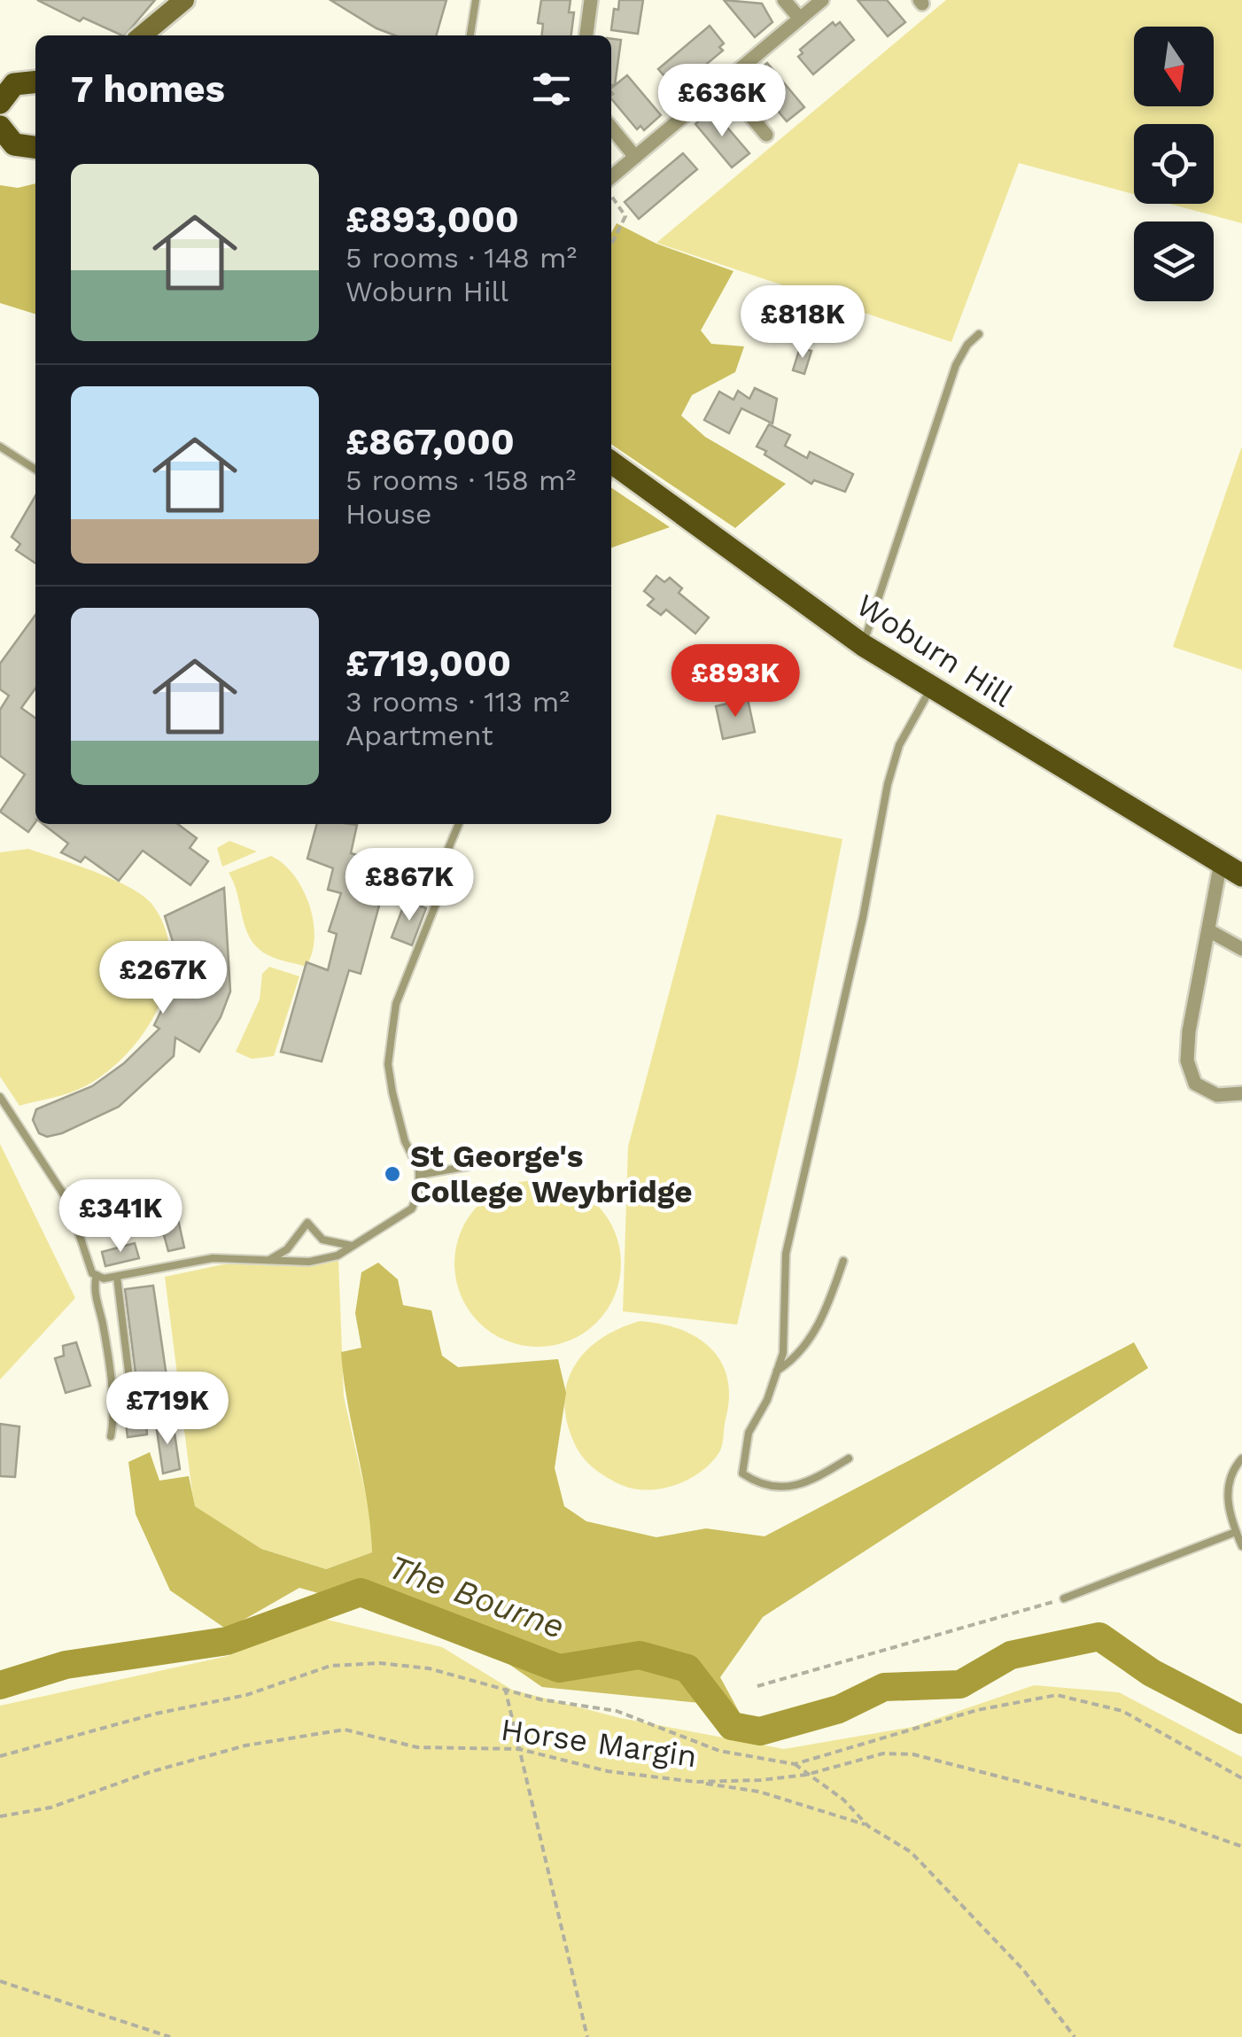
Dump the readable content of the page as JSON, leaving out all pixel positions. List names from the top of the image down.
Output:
{
  "streets": {
    "main road": ["Woburn Hill"],
    "path": ["Horse Margin"]
  },
  "water": ["The Bourne"],
  "places": ["St George's College Weybridge"],
  "north": "bottom",
  "page": {
    "heading": "7 homes",
    "price": [
      "£636K",
      "£818K",
      "£893K",
      "£867K",
      "£267K",
      "£341K",
      "£719K"
    ],
    "list": [
      {
        "name": "£893,000",
        "note": "5 rooms · 148 m² · Woburn Hill"
      },
      {
        "name": "£867,000",
        "note": "5 rooms · 158 m² · House"
      },
      {
        "name": "£719,000",
        "note": "3 rooms · 113 m² · Apartment"
      }
    ]
  }
}
